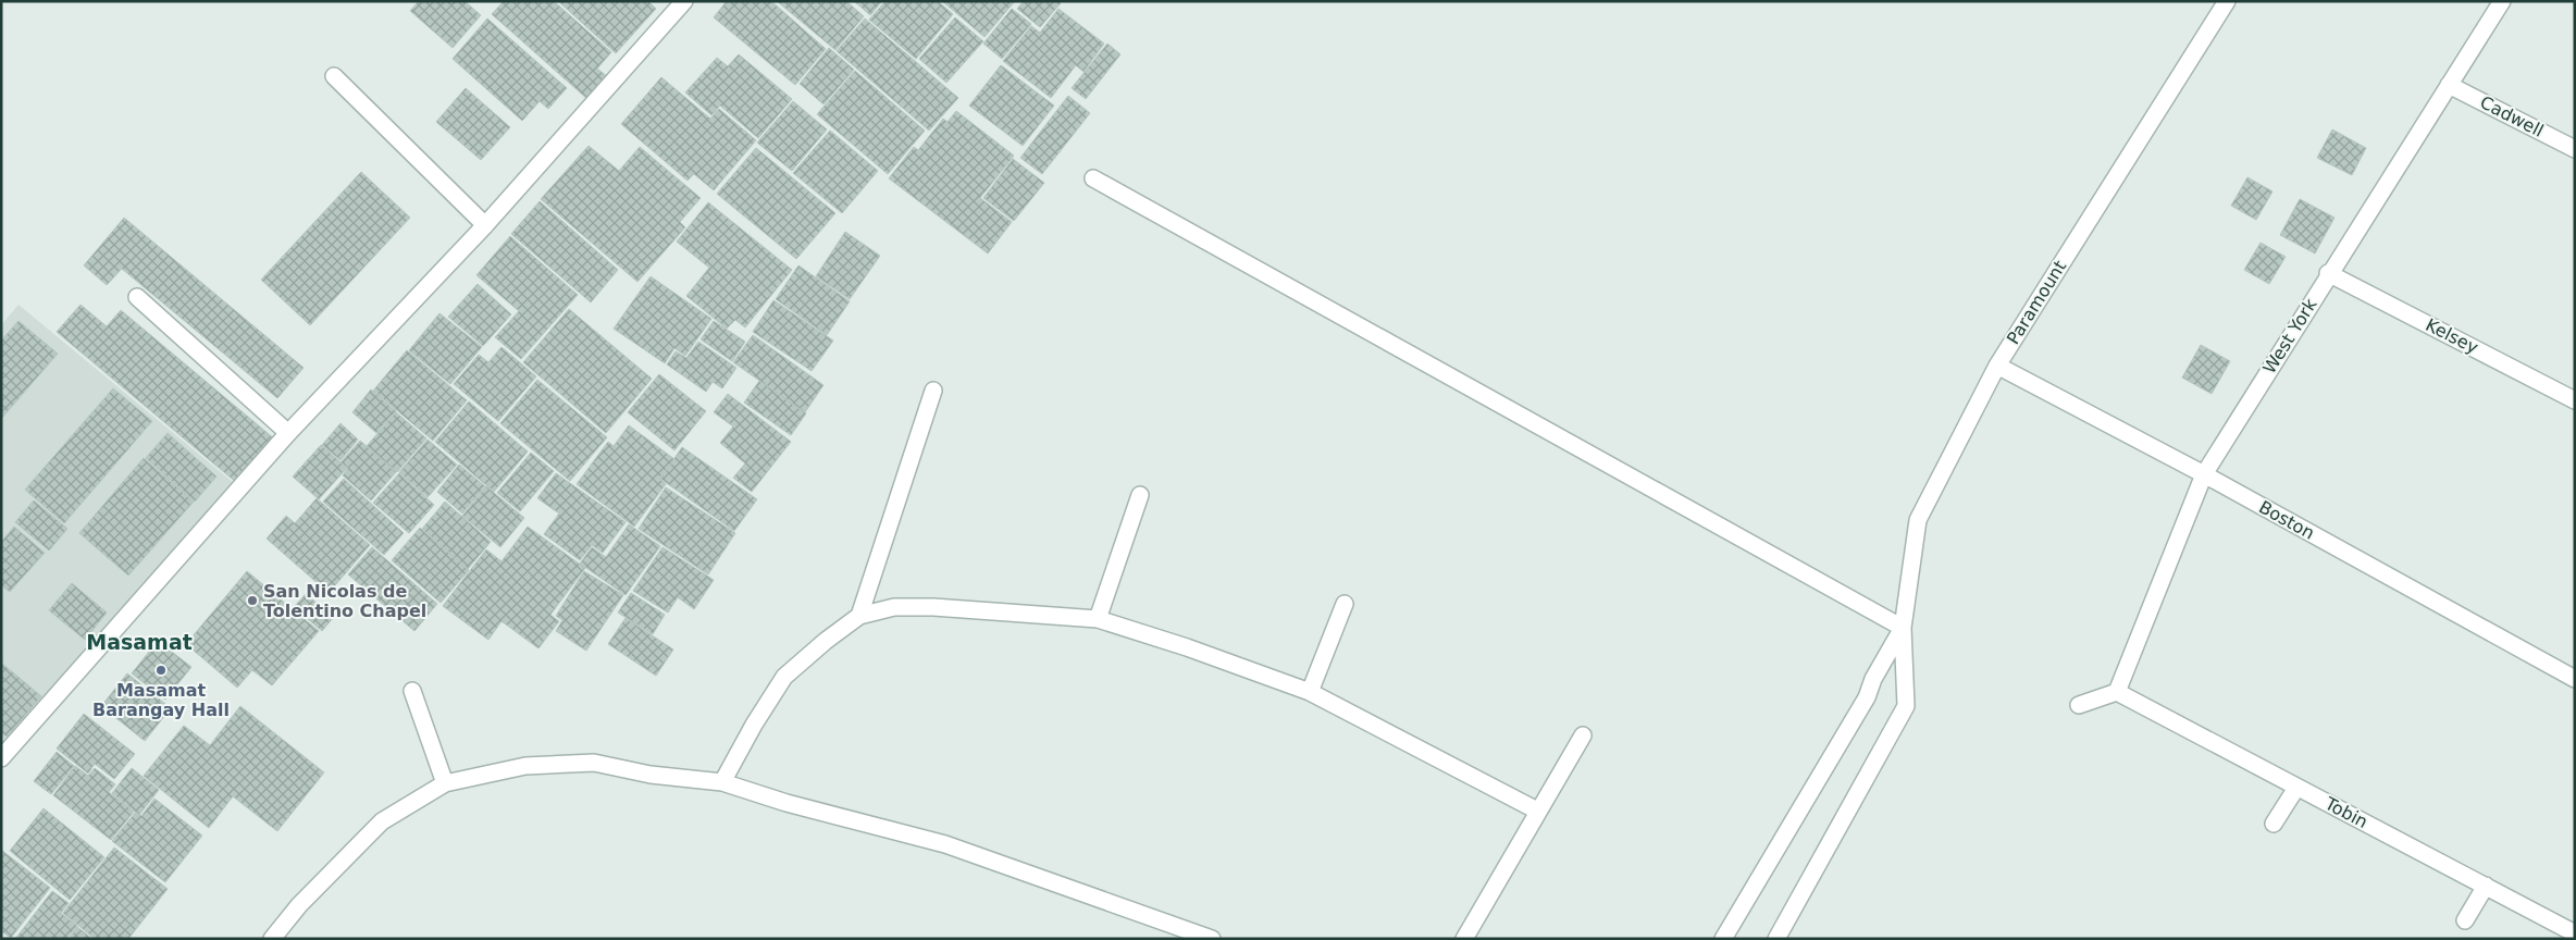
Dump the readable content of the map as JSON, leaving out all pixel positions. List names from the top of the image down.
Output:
{
  "streets": {
    "street": [
      "Cadwell",
      "Paramount",
      "West York",
      "Kelsey",
      "Boston",
      "Tobin"
    ]
  },
  "crossings": [
    ["Cadwell", "West York"],
    ["Paramount", "Boston"],
    ["West York", "Kelsey"],
    ["West York", "Boston"],
    ["West York", "Tobin"]
  ],
  "districts": ["Masamat"],
  "places": ["San Nicolas de Tolentino Chapel", "Masamat Barangay Hall"]
}
